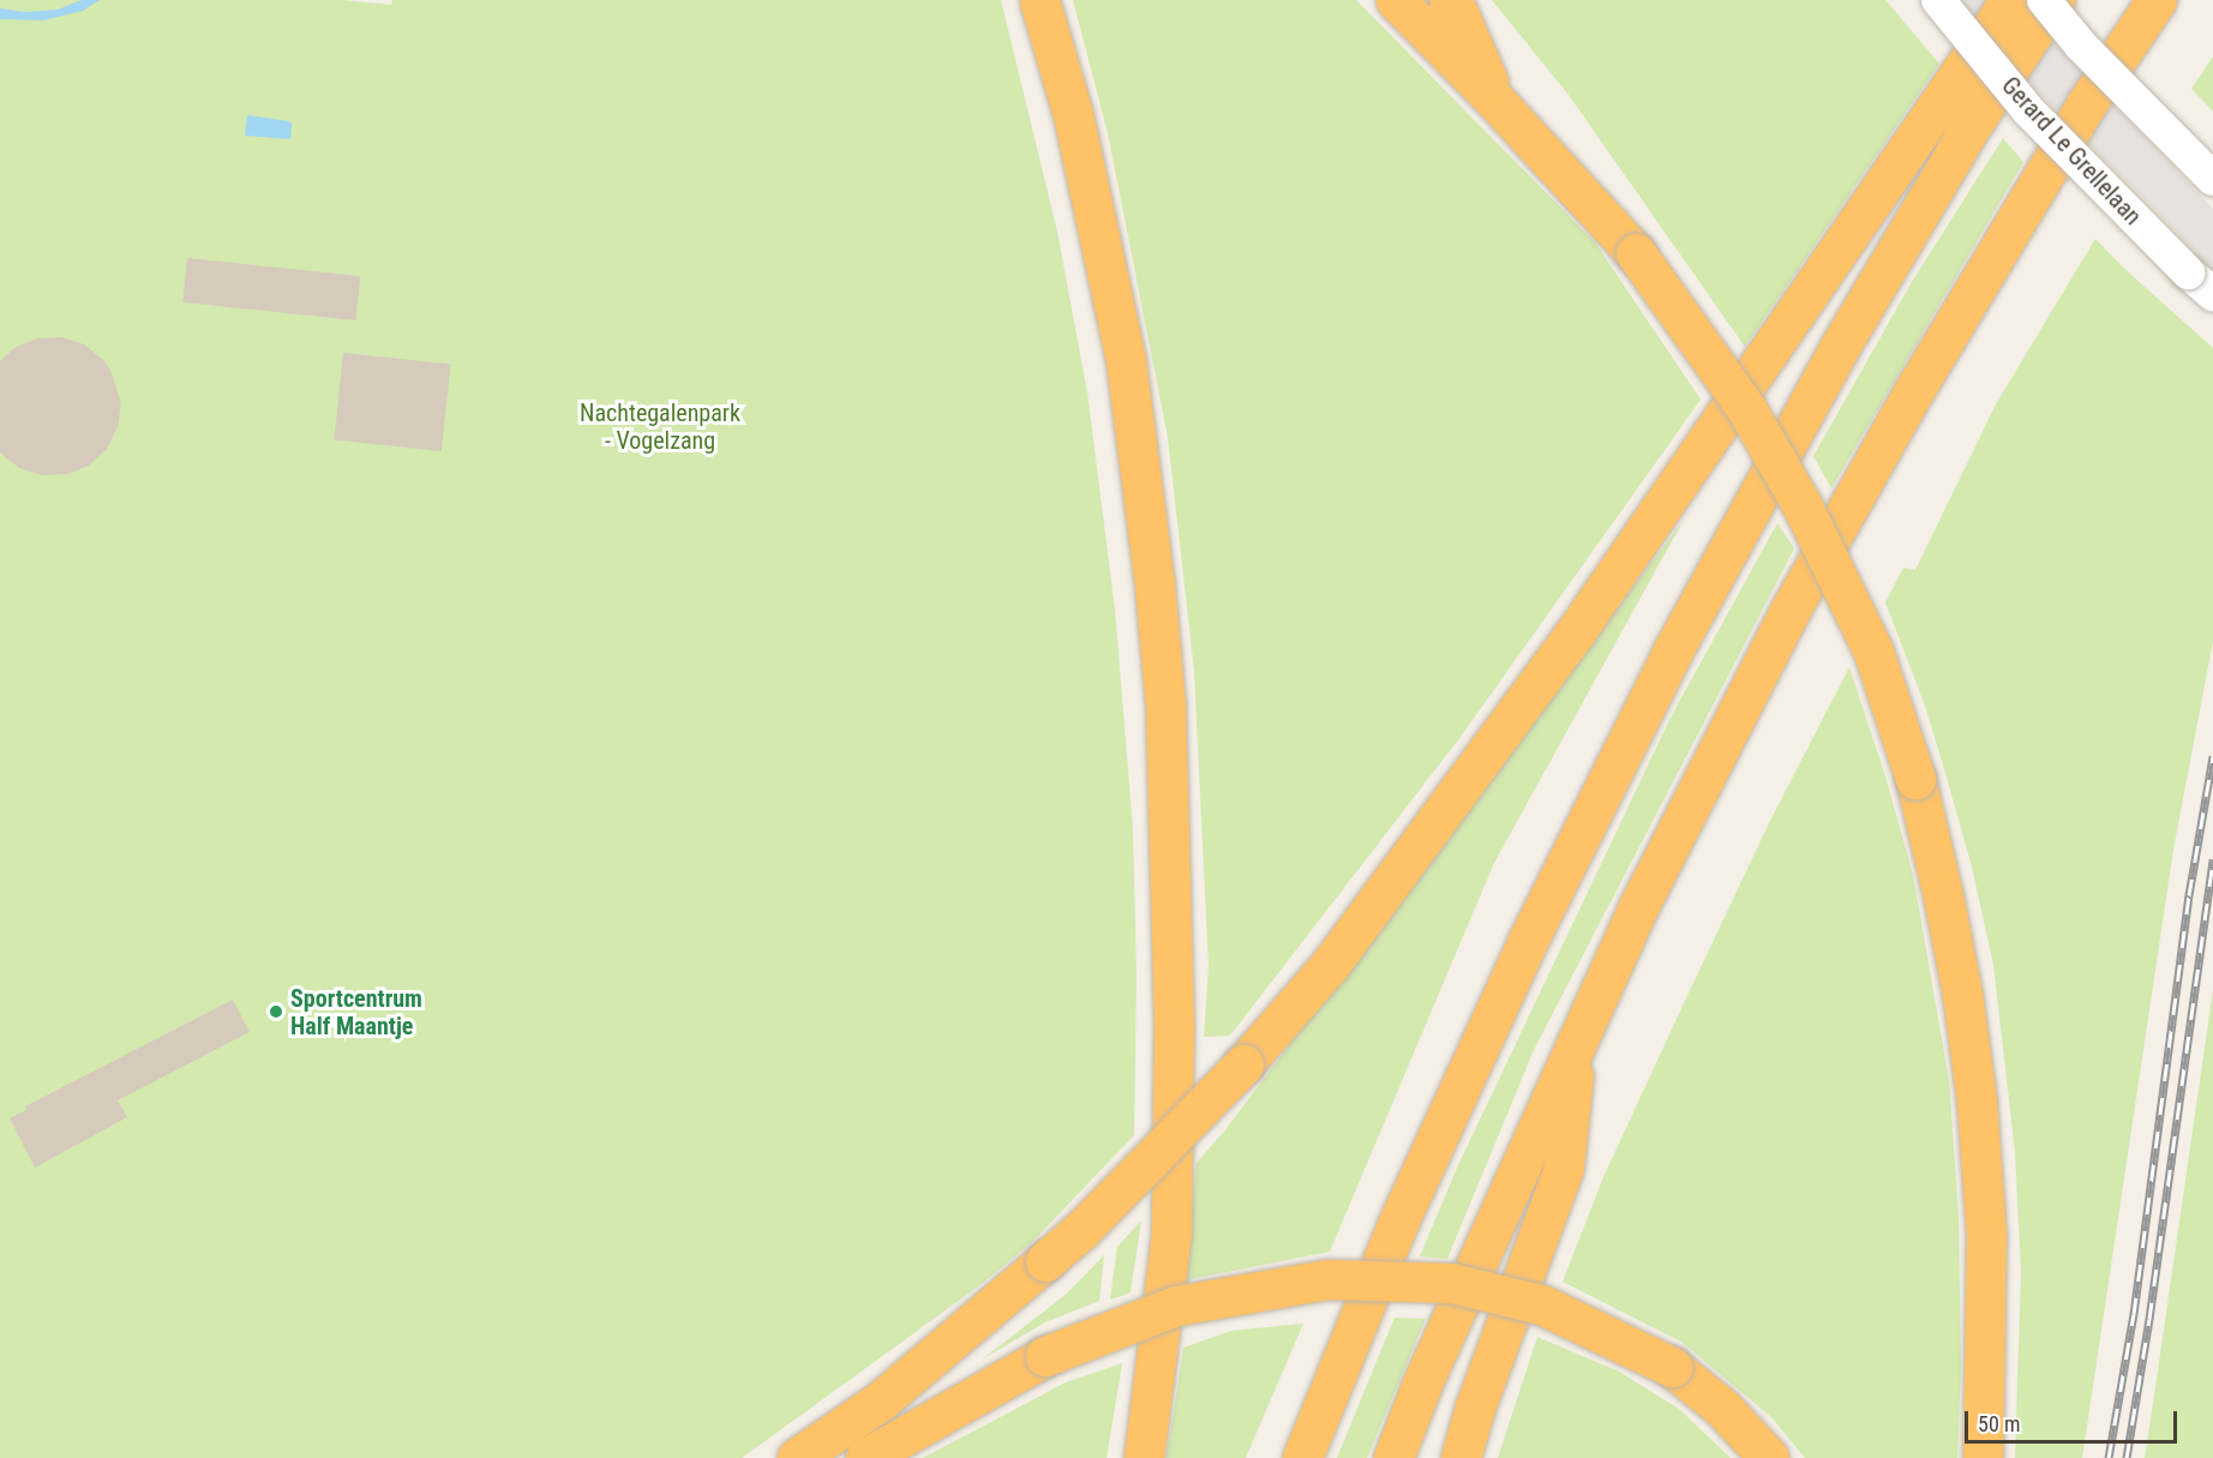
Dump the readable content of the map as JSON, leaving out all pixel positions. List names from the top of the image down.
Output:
{
  "streets": {
    "street": ["Gerard Le Grellelaan"]
  },
  "parks": ["Nachtegalenpark - Vogelzang"],
  "places": ["Sportcentrum Half Maantje"],
  "scale_bar": "50 m"
}
